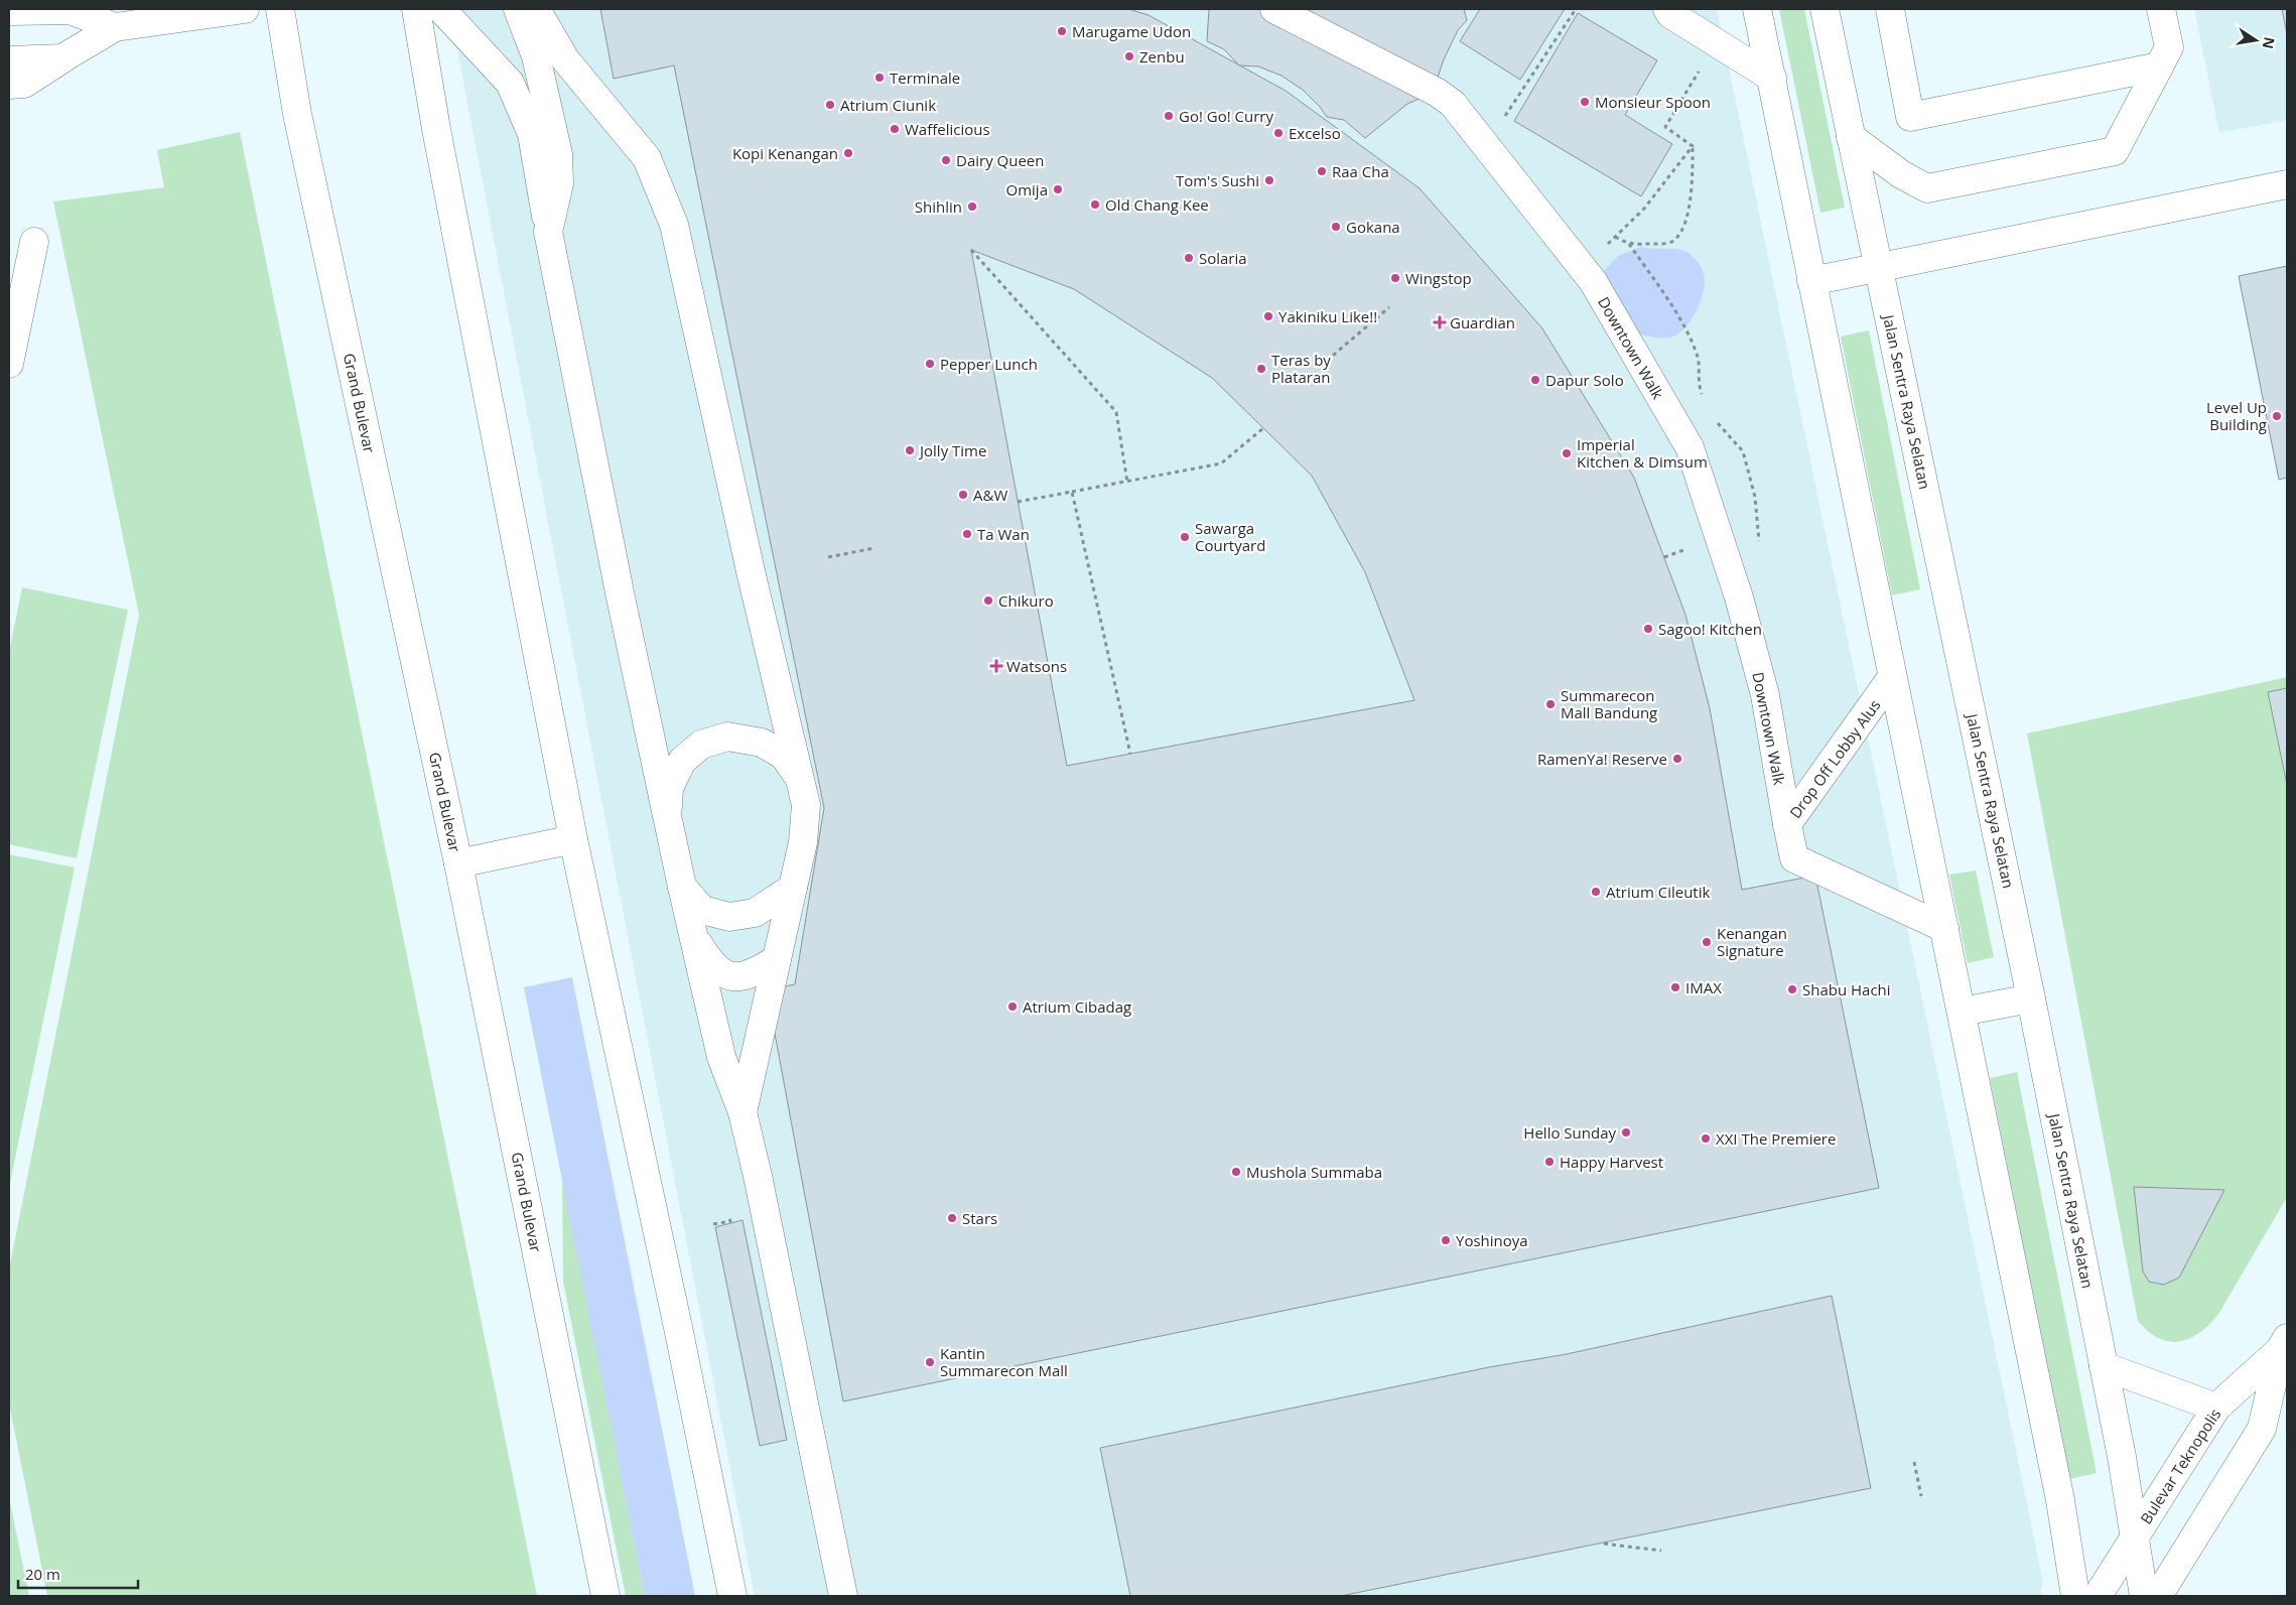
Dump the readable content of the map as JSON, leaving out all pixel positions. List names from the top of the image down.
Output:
{
  "streets": {
    "street": [
      "Downtown Walk",
      "Jalan Sentra Raya Selatan",
      "Grand Bulevar",
      "Drop Off Lobby Alus",
      "Bulevar Teknopolis"
    ]
  },
  "crossings": [
    ["Downtown Walk", "Drop Off Lobby Alus"],
    ["Jalan Sentra Raya Selatan", "Bulevar Teknopolis"]
  ],
  "places": {
    "other": [
      "Marugame Udon",
      "Zenbu",
      "Terminale",
      "Monsieur Spoon",
      "Atrium Ciunik",
      "Go! Go! Curry",
      "Waffelicious",
      "Excelso",
      "Kopi Kenangan",
      "Dairy Queen",
      "Raa Cha",
      "Tom's Sushi",
      "Omija",
      "Old Chang Kee",
      "Shihlin",
      "Gokana",
      "Solaria",
      "Wingstop",
      "Yakiniku Like!!",
      "Pepper Lunch",
      "Teras by Plataran",
      "Dapur Solo",
      "Level Up Building",
      "Jolly Time",
      "Imperial Kitchen & Dimsum",
      "A&W",
      "Ta Wan",
      "Sawarga Courtyard",
      "Chikuro",
      "Sagoo! Kitchen",
      "Summarecon Mall Bandung",
      "RamenYa! Reserve",
      "Atrium Cileutik",
      "Kenangan Signature",
      "IMAX",
      "Shabu Hachi",
      "Atrium Cibadag",
      "Hello Sunday",
      "XXI The Premiere",
      "Happy Harvest",
      "Mushola Summaba",
      "Stars",
      "Yoshinoya",
      "Kantin Summarecon Mall"
    ],
    "health": ["Guardian", "Watsons"]
  },
  "scale_bar": "20 m",
  "north": "right"
}
